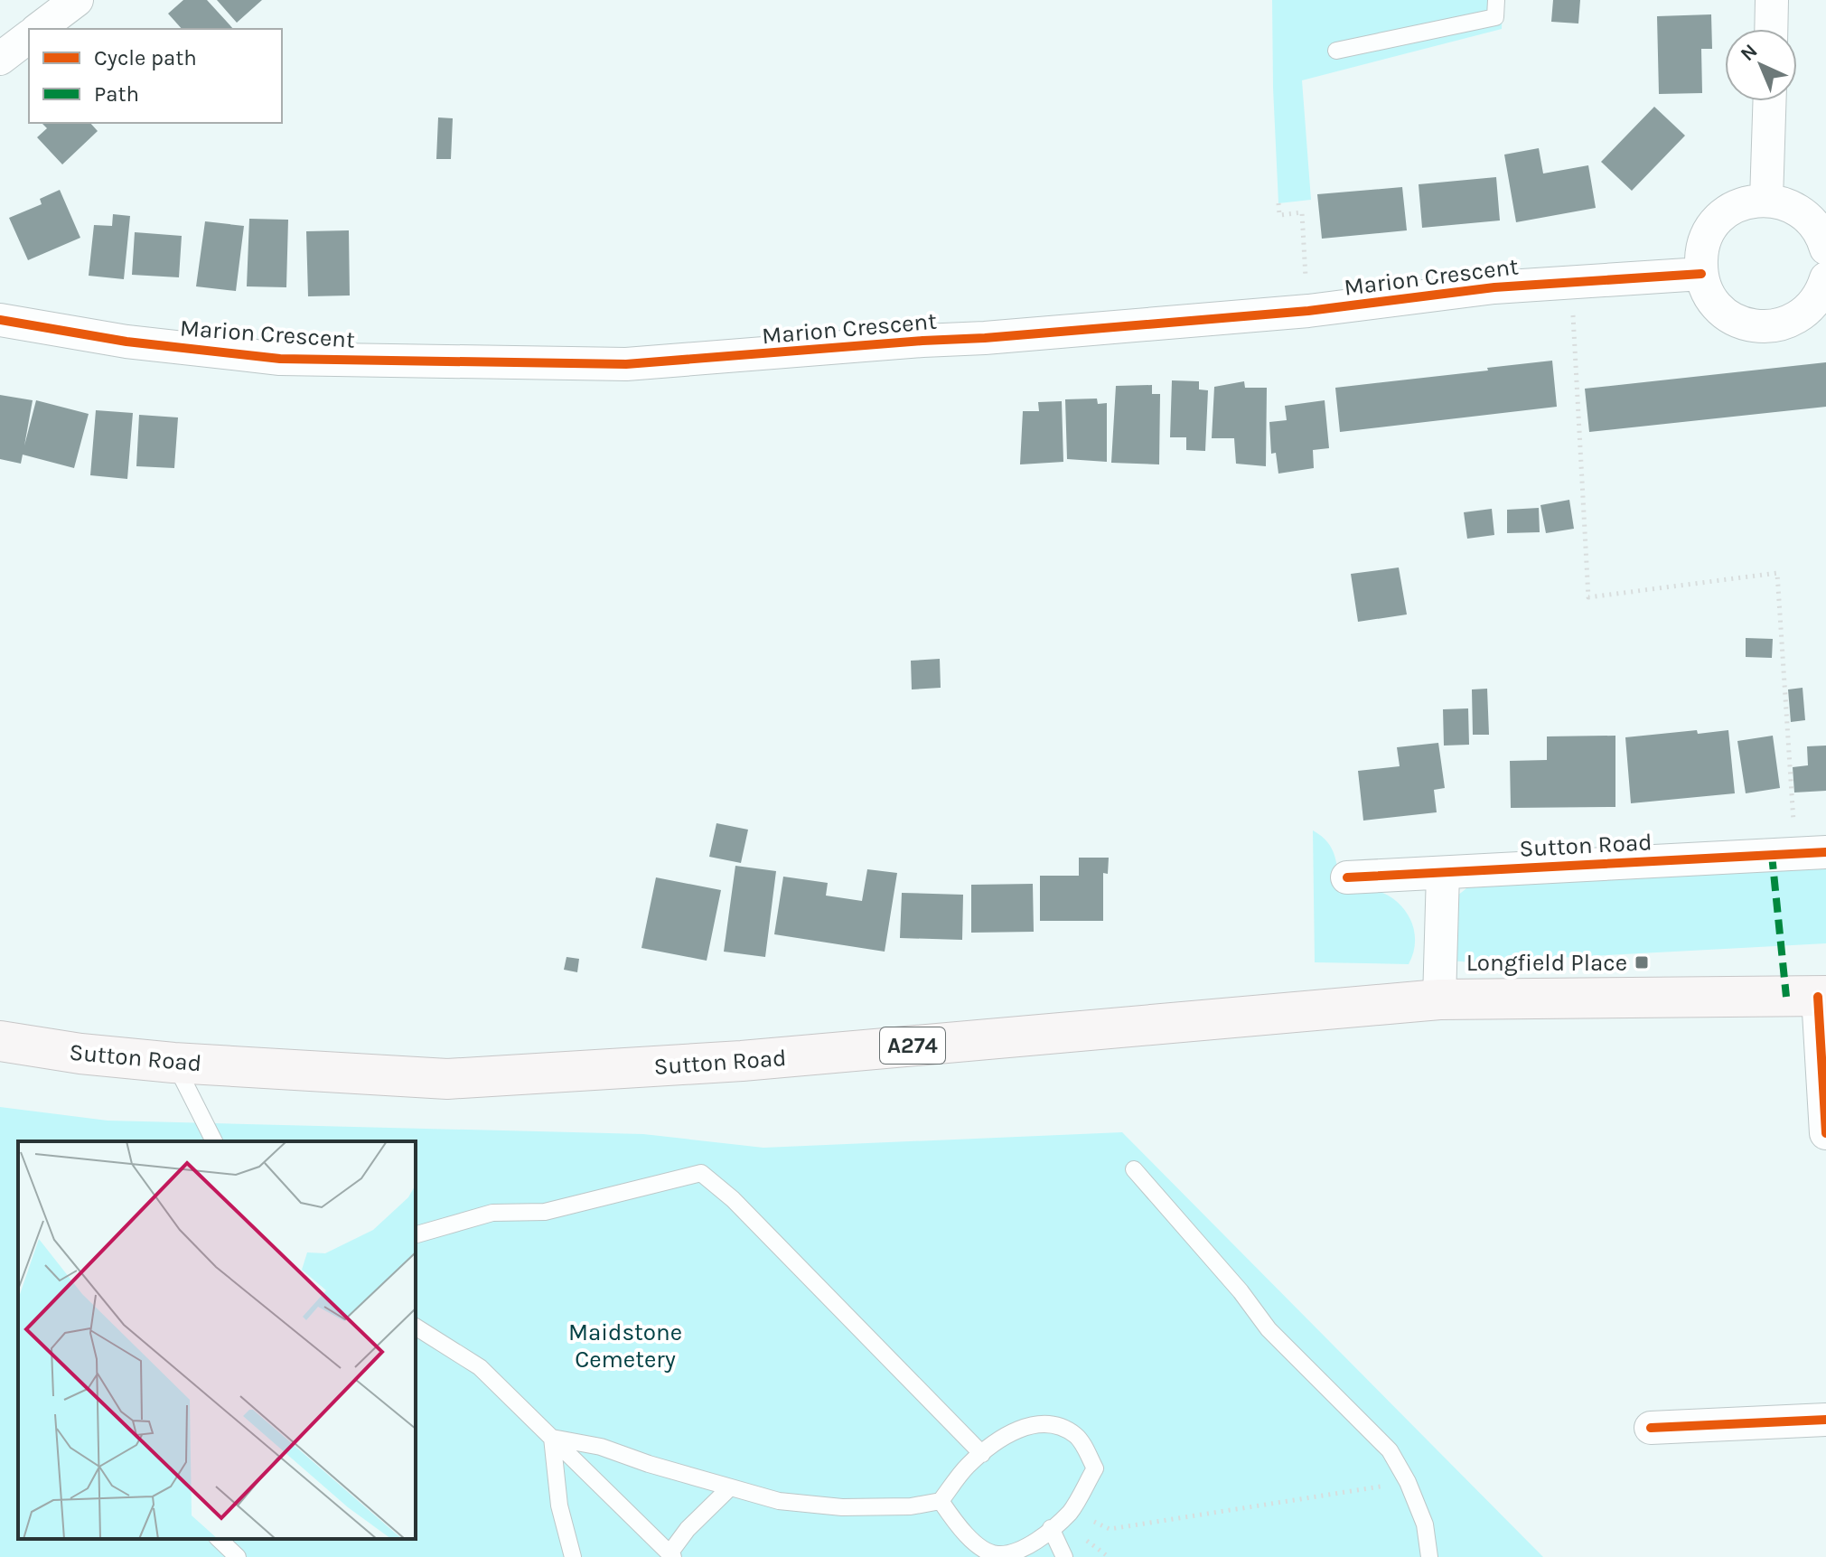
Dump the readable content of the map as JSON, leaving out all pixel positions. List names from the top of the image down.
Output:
{
  "streets": {
    "main road": ["Sutton Road", "A274"],
    "street": ["Marion Crescent"]
  },
  "parks": ["Maidstone Cemetery"],
  "places": {
    "transit": ["Longfield Place"]
  },
  "legend": ["Cycle path", "Path"],
  "north": "top left"
}
